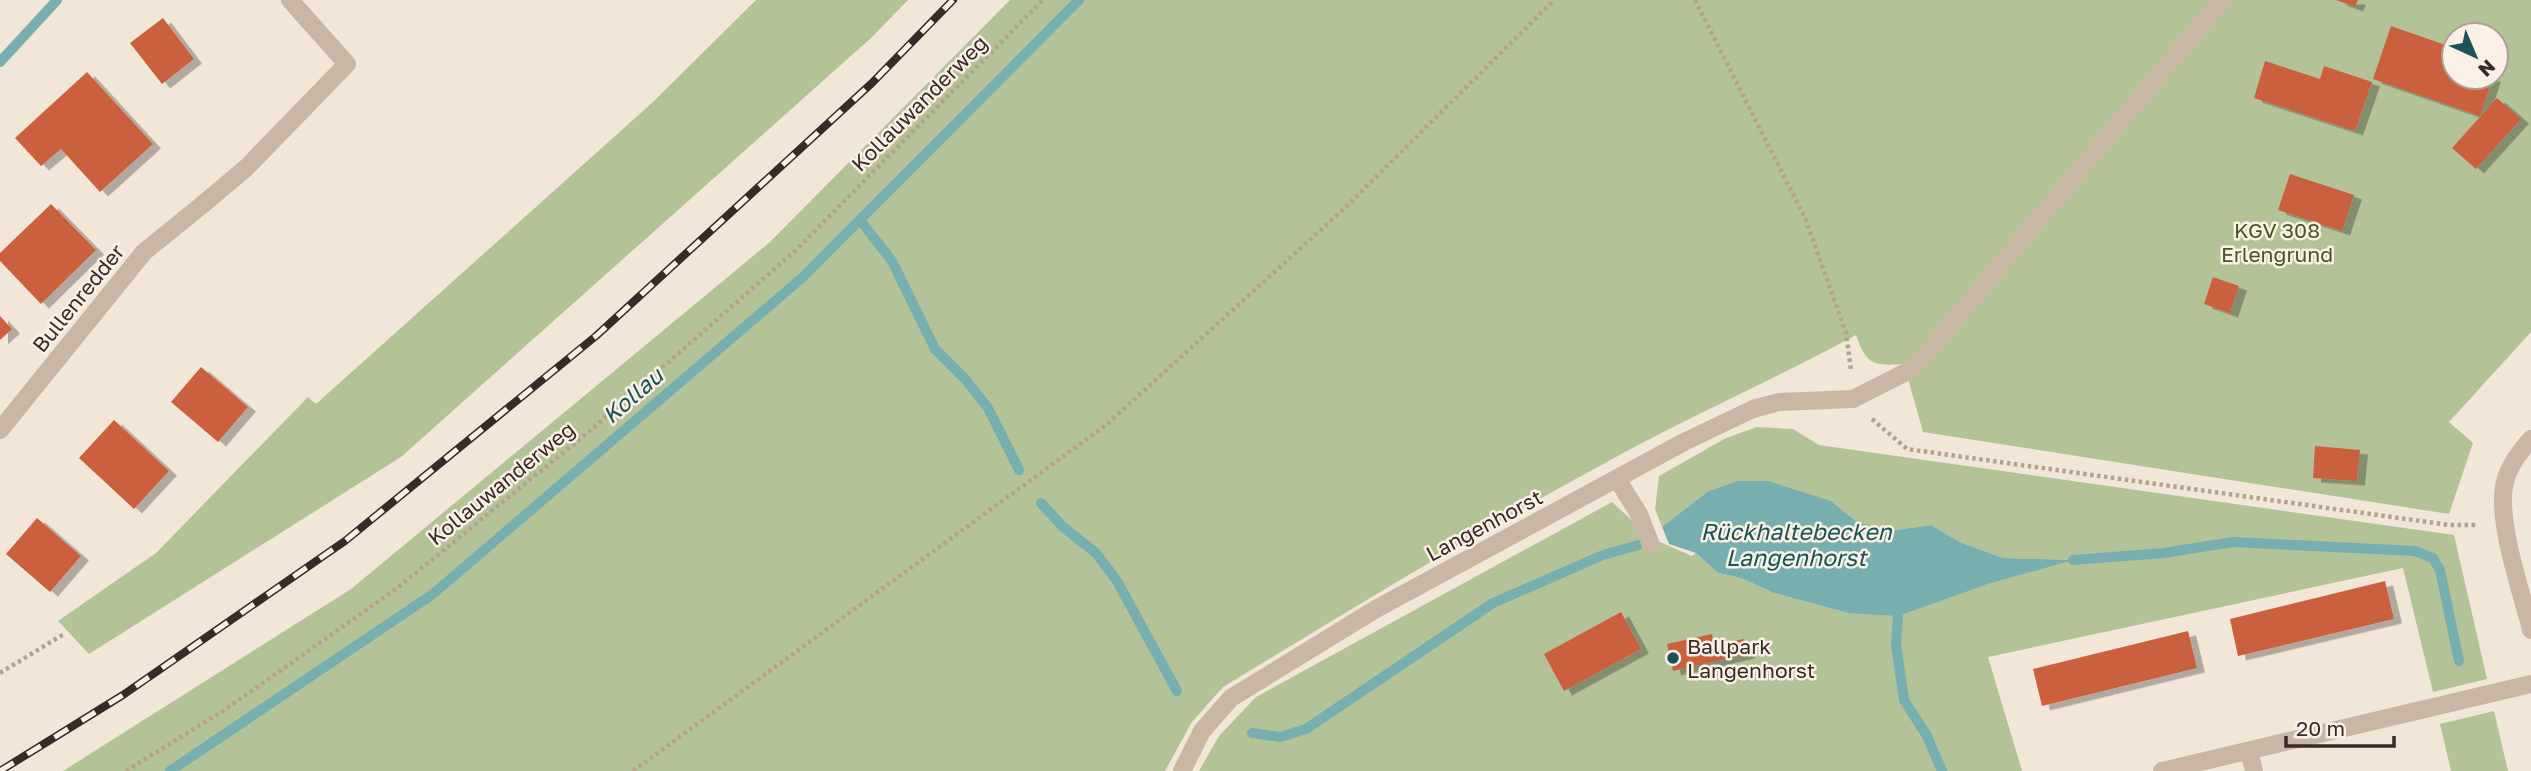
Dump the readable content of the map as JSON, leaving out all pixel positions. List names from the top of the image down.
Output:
{
  "streets": {
    "street": ["Bullenredder", "Langenhorst"],
    "path": ["Kollauwanderweg"]
  },
  "water": ["Kollau", "Rückhaltebecken Langenhorst"],
  "parks": ["KGV 308 Erlengrund"],
  "places": ["Ballpark Langenhorst"],
  "scale_bar": "20 m",
  "north": "bottom right"
}
